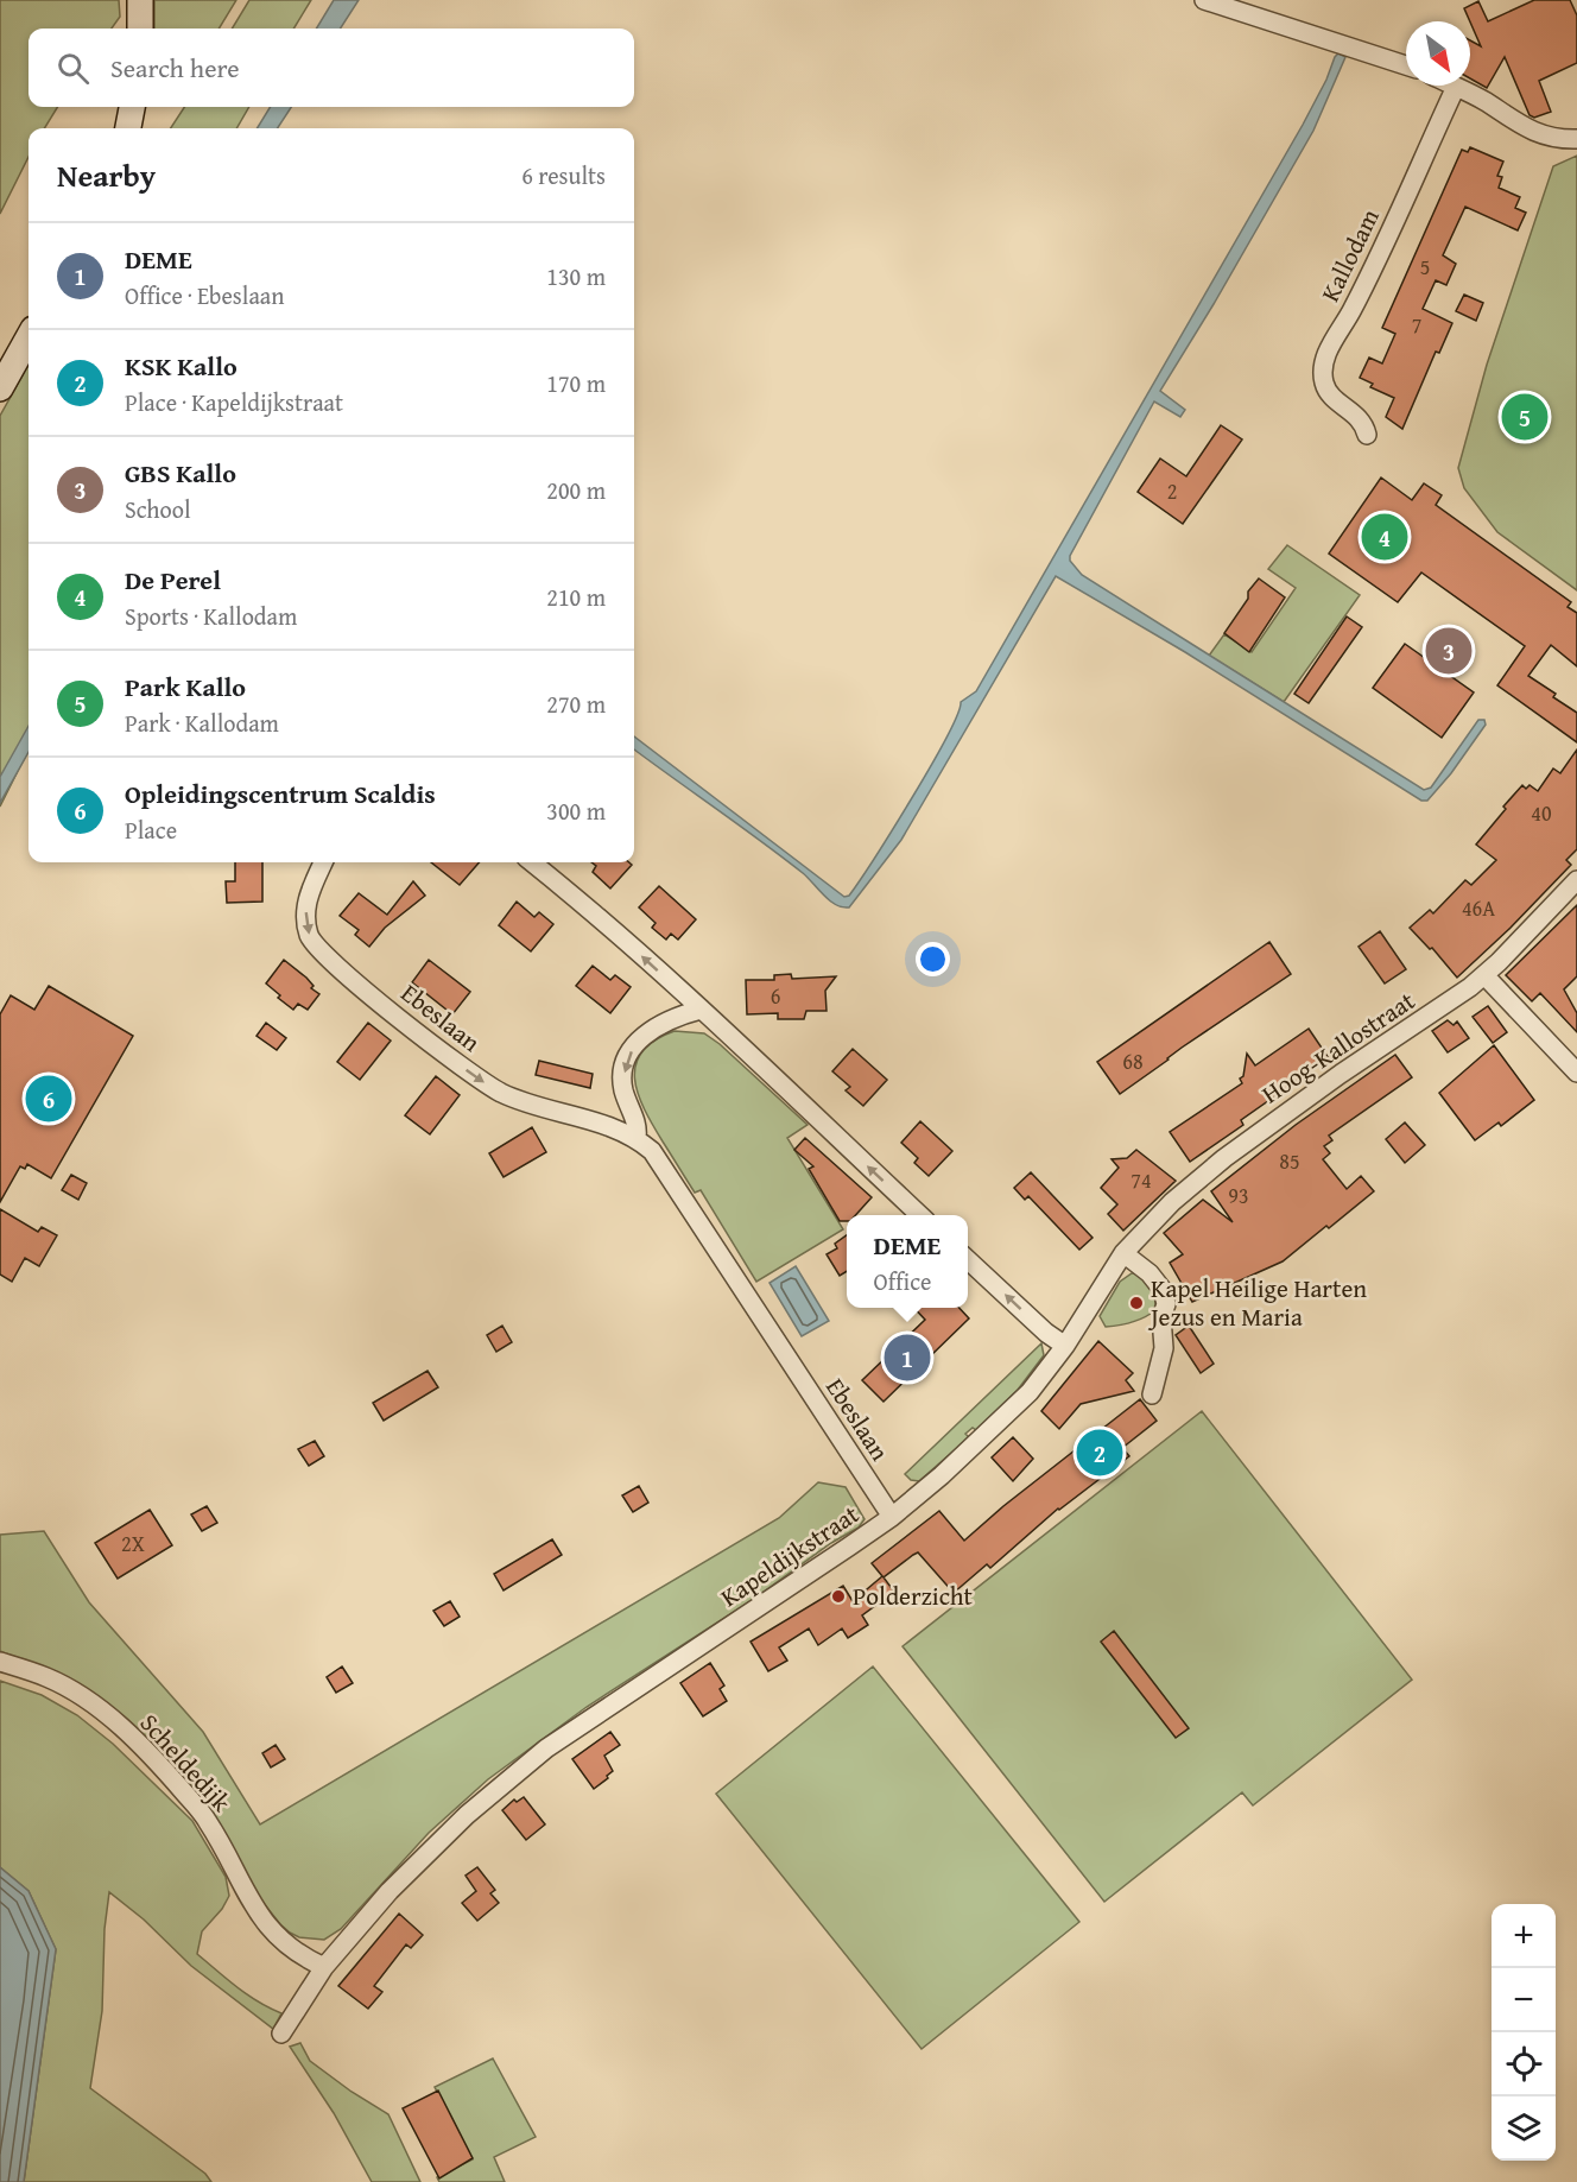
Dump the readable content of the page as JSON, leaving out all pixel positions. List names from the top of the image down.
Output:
{
  "streets": {
    "street": [
      "Kallodam",
      "Ebeslaan",
      "Hoog-Kallostraat",
      "Kapeldijkstraat",
      "Scheldedijk"
    ]
  },
  "crossings": [
    ["Ebeslaan", "Kapeldijkstraat"],
    ["Hoog-Kallostraat", "Kapeldijkstraat"],
    ["Kapeldijkstraat", "Scheldedijk"]
  ],
  "places": ["Kapel Heilige Harten Jezus en Maria", "Polderzicht"],
  "house_numbers": [
    "5",
    "7",
    "2",
    "40",
    "46A",
    "6",
    "68",
    "85",
    "74",
    "93",
    "2X"
  ],
  "north": "bottom right",
  "page": {
    "search": "Search here",
    "heading": ["Nearby", "6 results"],
    "list": [
      {
        "mark": "1",
        "name": "DEME",
        "note": "Office · Ebeslaan",
        "value": "130 m"
      },
      {
        "mark": "2",
        "name": "KSK Kallo",
        "note": "Place · Kapeldijkstraat",
        "value": "170 m"
      },
      {
        "mark": "3",
        "name": "GBS Kallo",
        "note": "School",
        "value": "200 m"
      },
      {
        "mark": "4",
        "name": "De Perel",
        "note": "Sports · Kallodam",
        "value": "210 m"
      },
      {
        "mark": "5",
        "name": "Park Kallo",
        "note": "Park · Kallodam",
        "value": "270 m"
      },
      {
        "mark": "6",
        "name": "Opleidingscentrum Scaldis",
        "note": "Place",
        "value": "300 m"
      }
    ],
    "pins": [
      "5",
      "4",
      "3",
      "6",
      "1",
      "2"
    ],
    "popup": ["DEME", "Office"],
    "map_buttons": ["+", "−"]
  }
}
